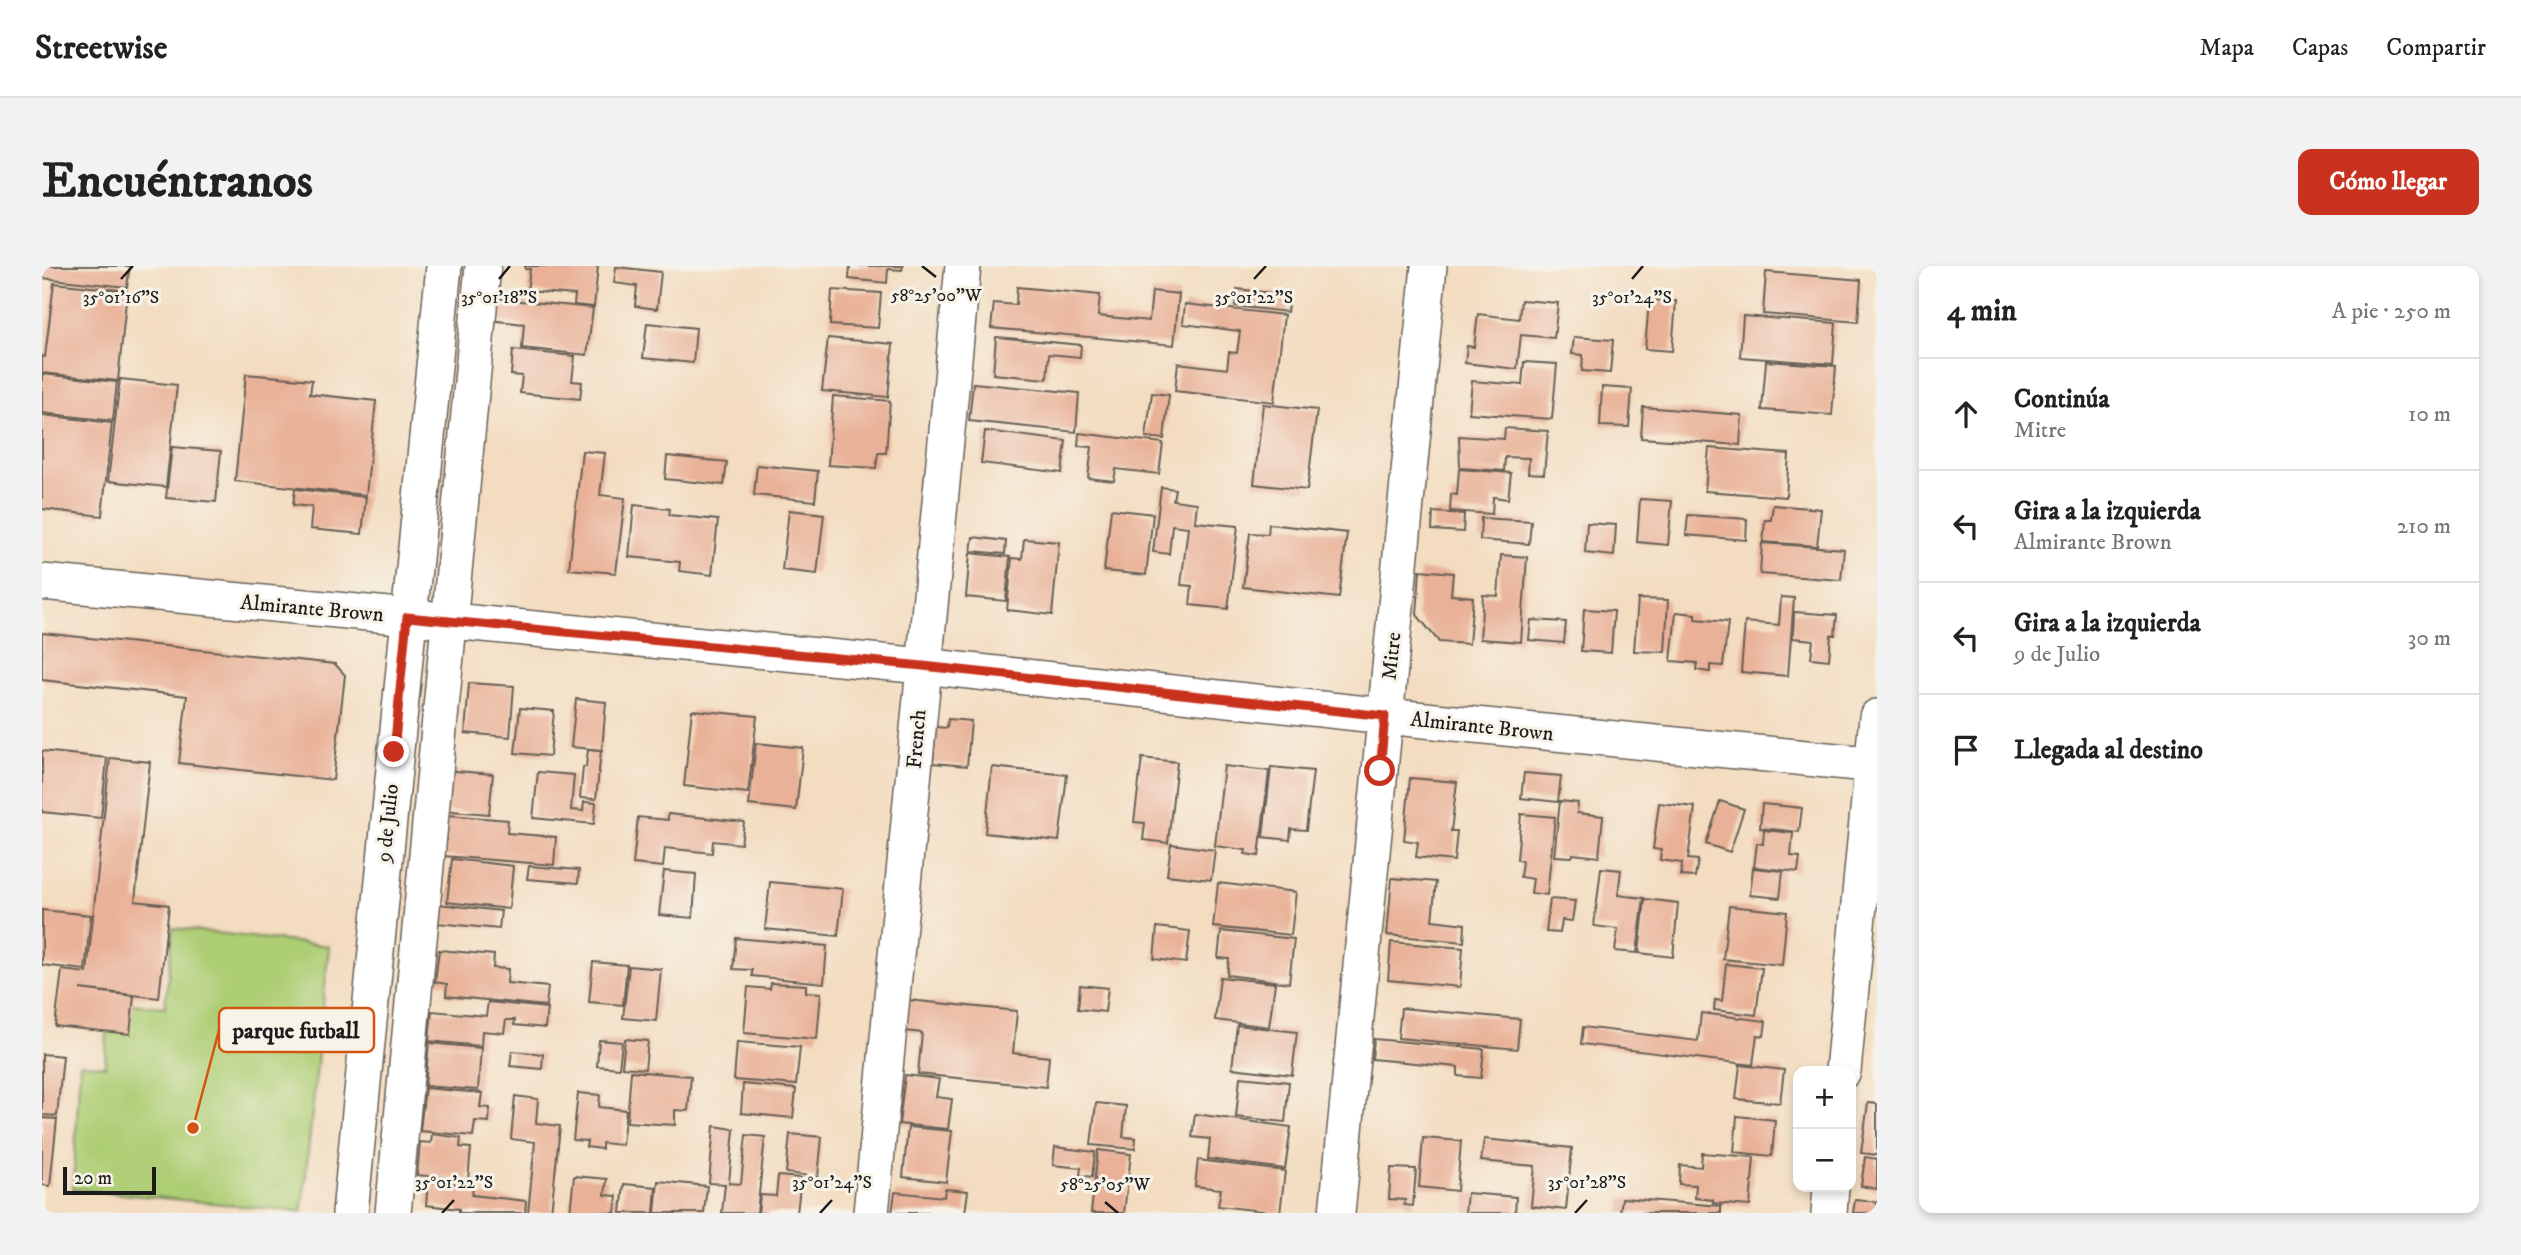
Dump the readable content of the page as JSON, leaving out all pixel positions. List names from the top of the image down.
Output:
{
  "streets": {
    "street": [
      "Almirante Brown",
      "Mitre",
      "French",
      "9 de Julio"
    ]
  },
  "crossings": [
    ["Almirante Brown", "Mitre"],
    ["Almirante Brown", "French"],
    ["Almirante Brown", "9 de Julio"]
  ],
  "places": ["parque futball"],
  "scale_bar": "20 m",
  "page": {
    "header": "Streetwise",
    "nav": ["Mapa", "Capas", "Compartir"],
    "buttons": "Cómo llegar",
    "title": "Encuéntranos",
    "heading": ["4 min", "A pie · 250 m"],
    "list": [
      ["Continúa", "Mitre", "10 m"],
      ["Gira a la izquierda", "Almirante Brown", "210 m"],
      ["Gira a la izquierda", "9 de Julio", "30 m"],
      "Llegada al destino"
    ],
    "map_buttons": ["+", "−"],
    "scale": "20 m"
  },
  "coordinates": [
    "58°25'00\"W",
    "35°01'16\"S",
    "35°01'18\"S",
    "35°01'22\"S",
    "35°01'24\"S",
    "35°01'28\"S",
    "58°25'05\"W"
  ]
}
